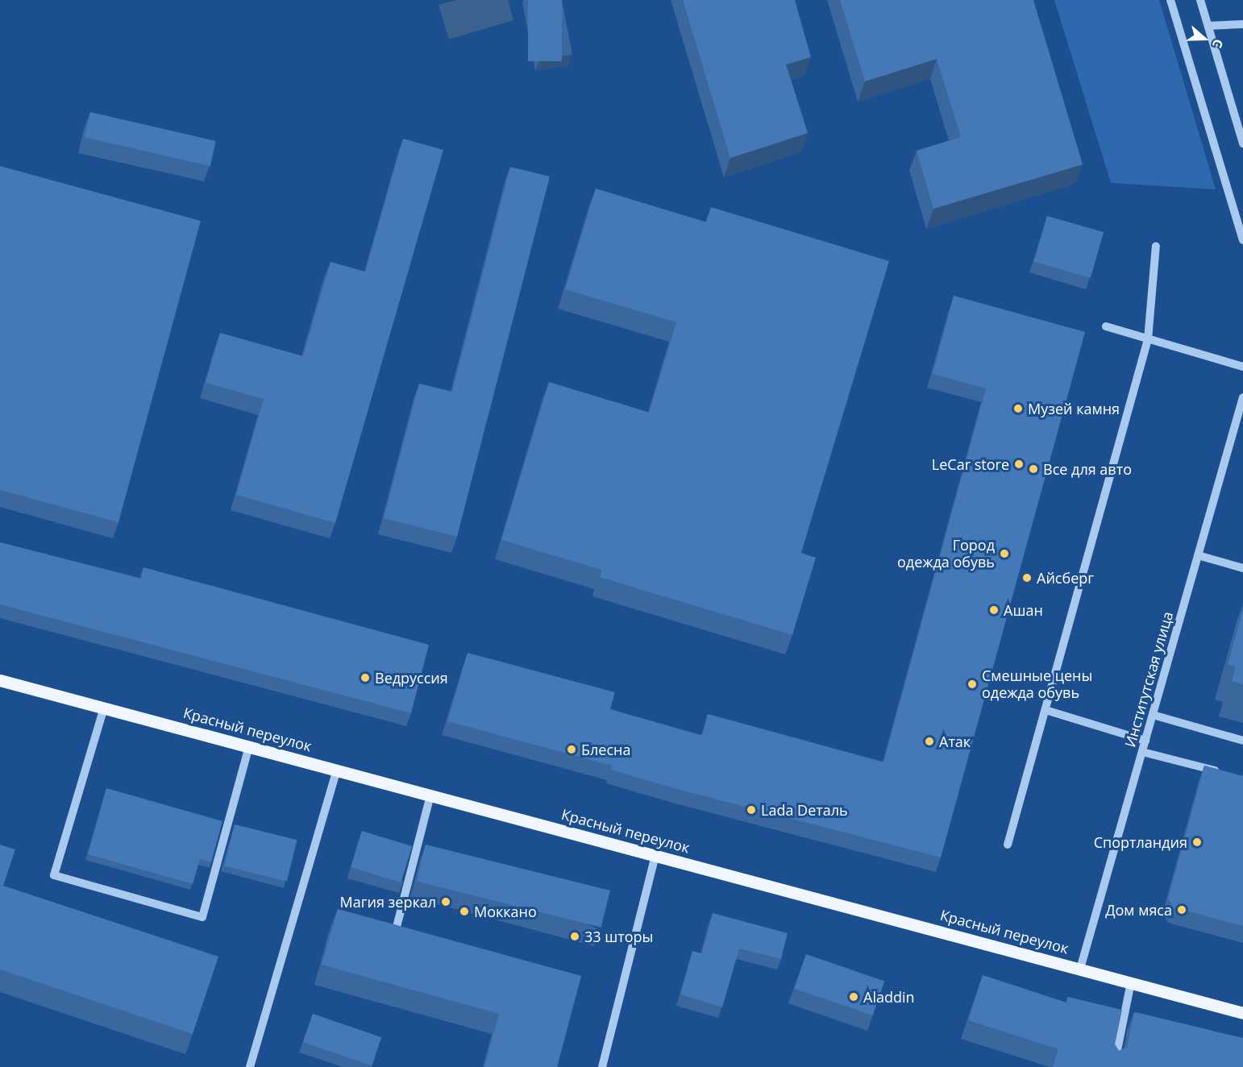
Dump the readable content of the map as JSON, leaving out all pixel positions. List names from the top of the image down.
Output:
{
  "streets": {
    "main road": ["Красный переулок"],
    "street": ["Институтская улица"]
  },
  "crossings": [
    ["Институтская улица", "Красный переулок"]
  ],
  "places": [
    "Музей камня",
    "LeCar store",
    "Все для авто",
    "Город одежда обувь",
    "Айсберг",
    "Ашан",
    "Ведруссия",
    "Смешные цены одежда обувь",
    "Атак",
    "Блесна",
    "Lada Dеталь",
    "Спортландия",
    "Магия зеркал",
    "Дом мяса",
    "Моккано",
    "33 шторы",
    "Aladdin"
  ],
  "north": "right"
}
